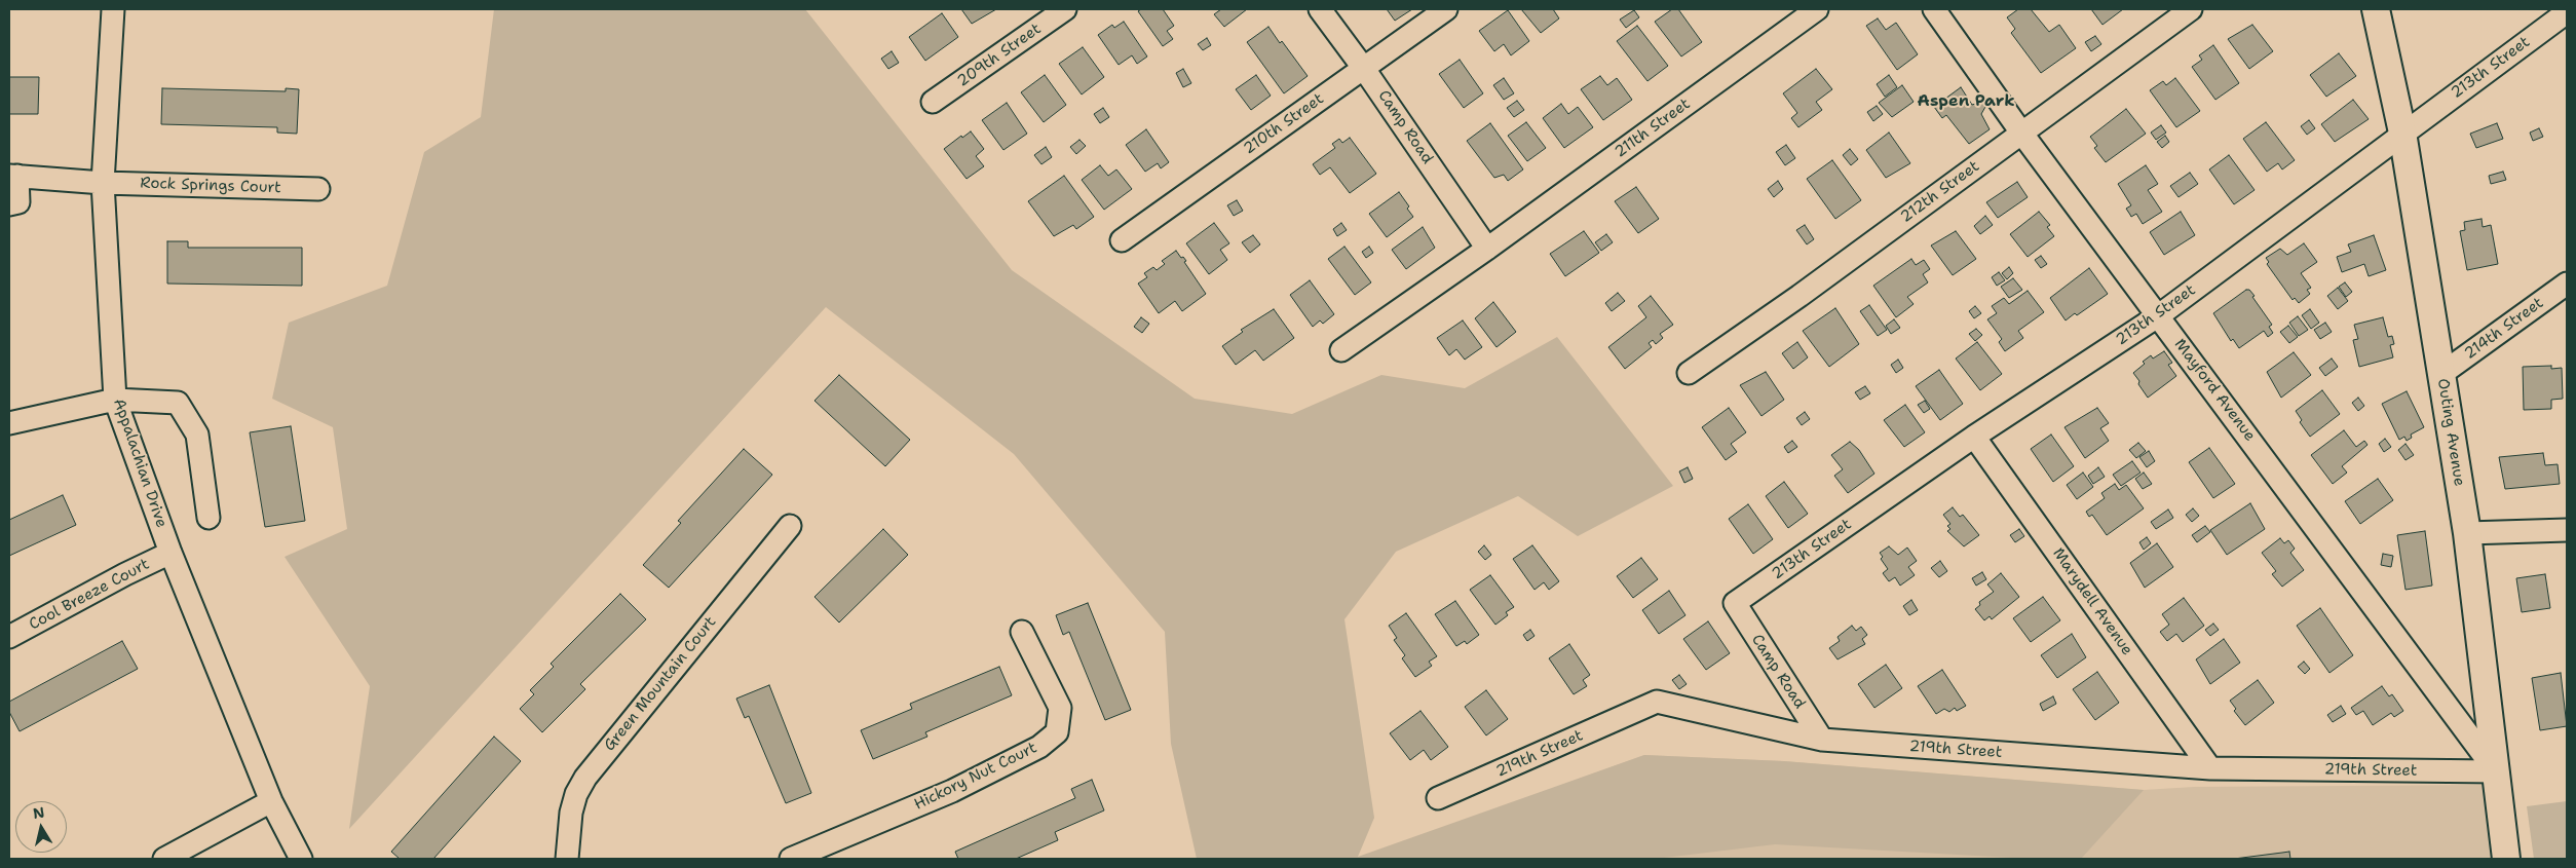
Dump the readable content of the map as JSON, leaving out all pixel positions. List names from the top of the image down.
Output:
{
  "streets": {
    "street": [
      "209th Street",
      "213th Street",
      "210th Street",
      "Camp Road",
      "211th Street",
      "Rock Springs Court",
      "212th Street",
      "214th Street",
      "Mayford Avenue",
      "Outing Avenue",
      "Appalachian Drive",
      "Cool Breeze Court",
      "Marydell Avenue",
      "Green Mountain Court",
      "219th Street",
      "Hickory Nut Court"
    ]
  },
  "crossings": [
    ["213th Street", "Camp Road"],
    ["213th Street", "Mayford Avenue"],
    ["213th Street", "Outing Avenue"],
    ["213th Street", "Marydell Avenue"],
    ["210th Street", "Camp Road"],
    ["Camp Road", "211th Street"],
    ["Camp Road", "219th Street"],
    ["Rock Springs Court", "Appalachian Drive"],
    ["212th Street", "Mayford Avenue"],
    ["214th Street", "Outing Avenue"],
    ["Mayford Avenue", "Outing Avenue"],
    ["Mayford Avenue", "219th Street"],
    ["Outing Avenue", "219th Street"],
    ["Appalachian Drive", "Cool Breeze Court"],
    ["Marydell Avenue", "219th Street"]
  ],
  "districts": ["Aspen Park"],
  "north": "top"
}
